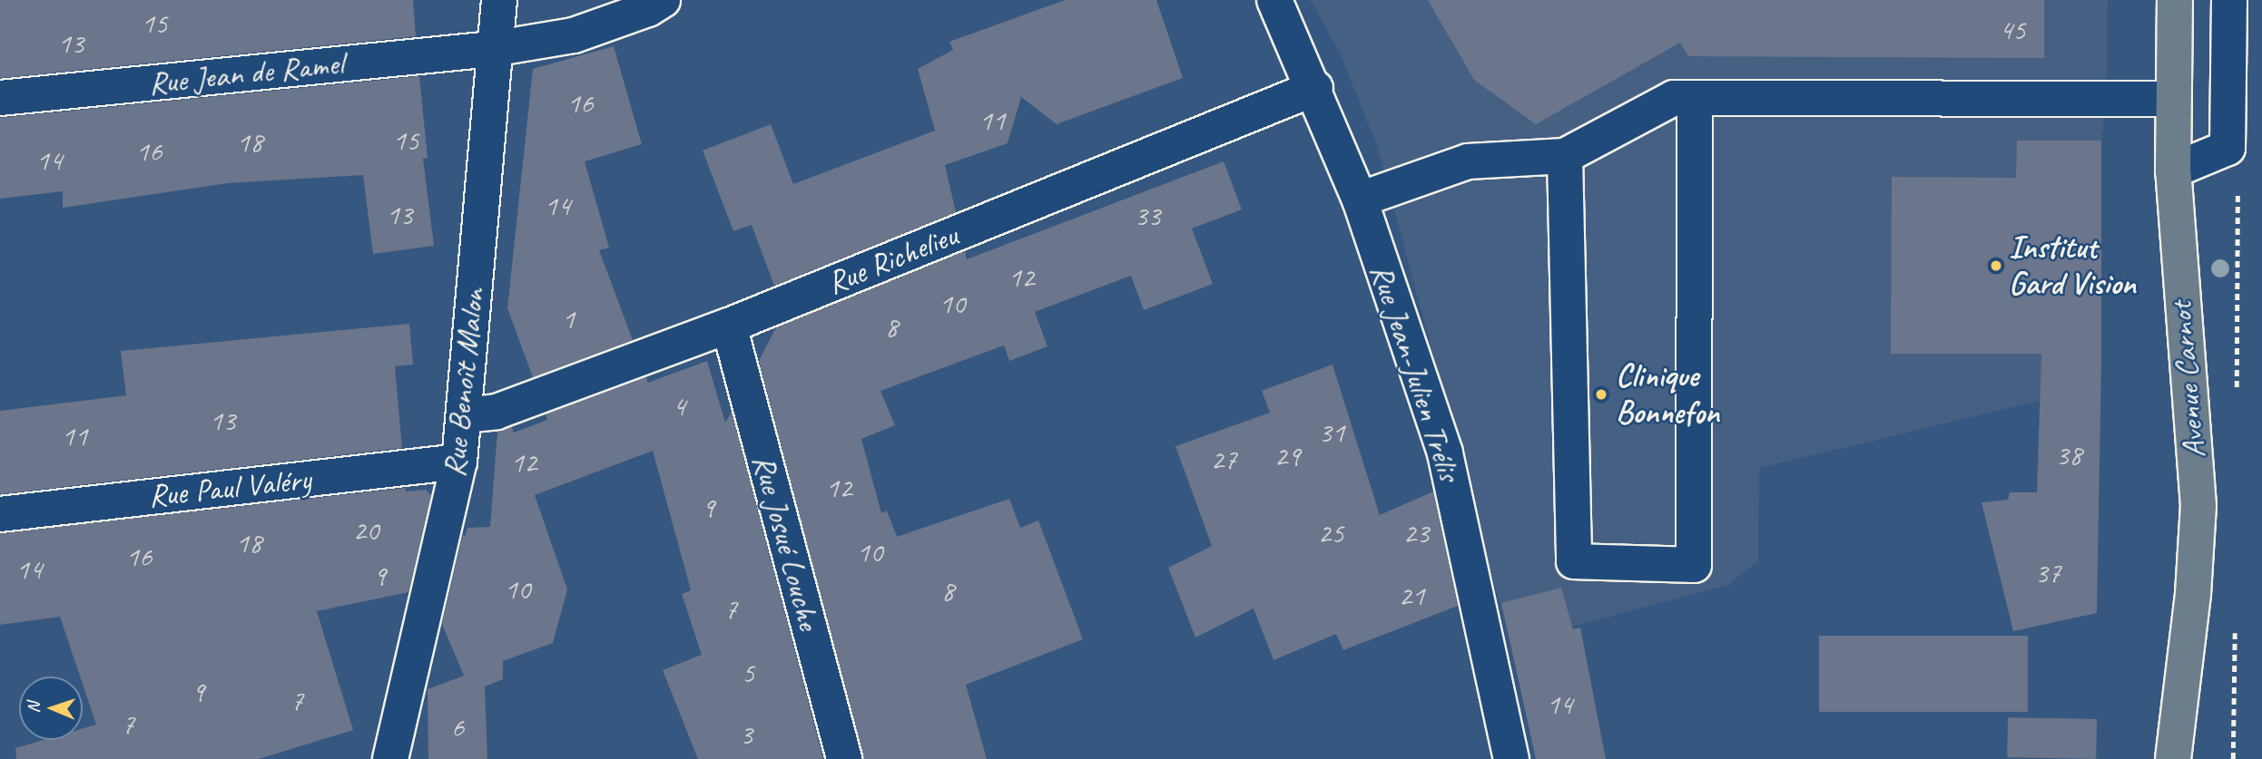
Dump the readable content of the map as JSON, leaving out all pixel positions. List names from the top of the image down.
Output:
{
  "streets": {
    "main road": ["Avenue Carnot"],
    "street": [
      "Rue Jean de Ramel",
      "Rue Richelieu",
      "Rue Jean-Julien Trélis",
      "Rue Benoît Malon",
      "Rue Paul Valéry",
      "Rue Josué Louche"
    ]
  },
  "crossings": [
    ["Rue Jean de Ramel", "Rue Benoît Malon"],
    ["Rue Richelieu", "Rue Jean-Julien Trélis"],
    ["Rue Richelieu", "Rue Benoît Malon"],
    ["Rue Richelieu", "Rue Josué Louche"],
    ["Rue Benoît Malon", "Rue Paul Valéry"]
  ],
  "places": ["Institut Gard Vision", "Clinique Bonnefon"],
  "house_numbers": [
    "15",
    "45",
    "13",
    "16",
    "11",
    "15",
    "18",
    "16",
    "14",
    "14",
    "13",
    "33",
    "12",
    "10",
    "1",
    "8",
    "4",
    "13",
    "31",
    "11",
    "38",
    "29",
    "27",
    "12",
    "12",
    "9",
    "20",
    "25",
    "23",
    "18",
    "10",
    "16",
    "14",
    "37",
    "9",
    "10",
    "8",
    "21",
    "7",
    "5",
    "9",
    "7",
    "14",
    "7",
    "6",
    "3"
  ],
  "north": "left"
}
